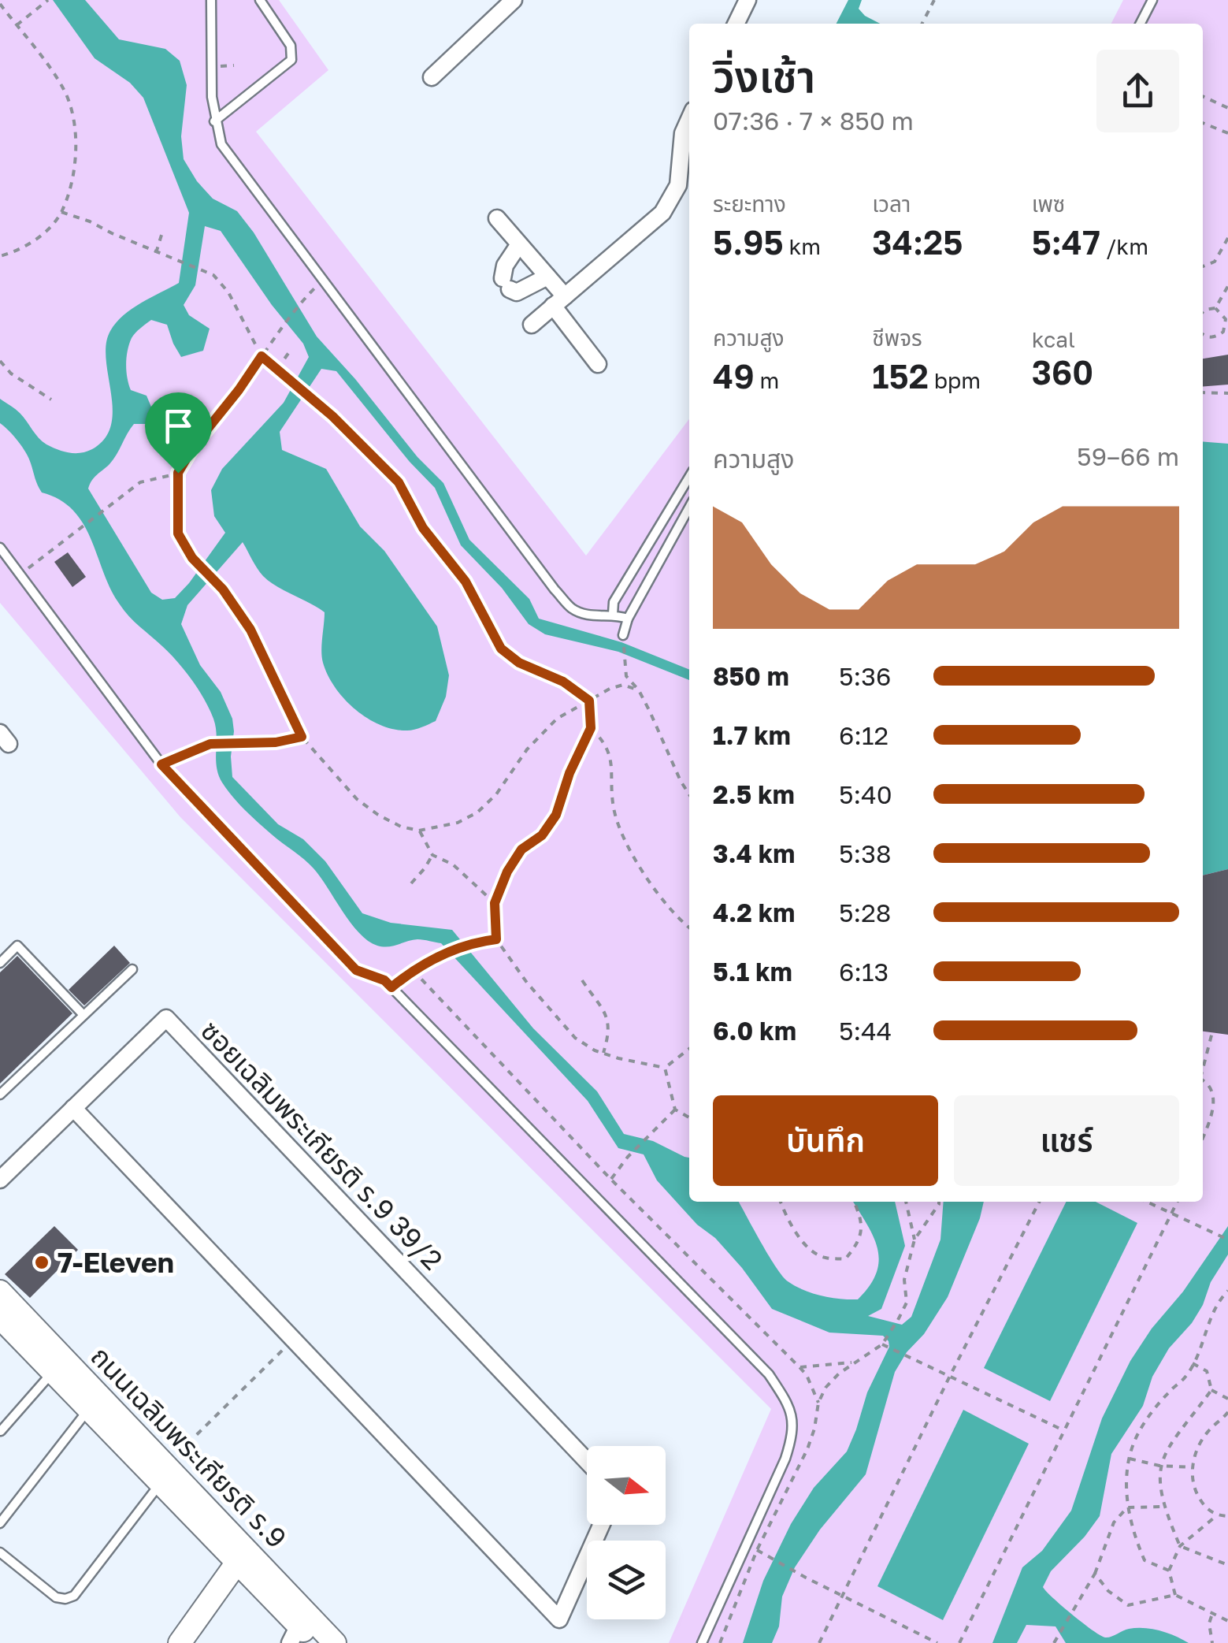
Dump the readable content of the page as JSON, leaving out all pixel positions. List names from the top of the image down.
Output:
{
  "streets": {
    "main road": ["ถนนเฉลิมพระเกียรติ ร.9"],
    "street": ["ซอยเฉลิมพระเกียรติ ร.9 39/2"]
  },
  "places": ["7-Eleven"],
  "north": "right",
  "page": {
    "heading": ["วิ่งเช้า", "07:36 · 7 × 850 m"],
    "stats": [
      ["ระยะทาง", "5.95 km"],
      ["เวลา", "34:25"],
      ["เพซ", "5:47 /km"],
      ["ความสูง", "49 m"],
      ["ชีพจร", "152 bpm"],
      ["kcal", "360"]
    ],
    "chart": ["ความสูง", "59–66 m"],
    "list": [
      {
        "name": "850 m",
        "note": "5:36"
      },
      {
        "name": "1.7 km",
        "note": "6:12"
      },
      {
        "name": "2.5 km",
        "note": "5:40"
      },
      {
        "name": "3.4 km",
        "note": "5:38"
      },
      {
        "name": "4.2 km",
        "note": "5:28"
      },
      {
        "name": "5.1 km",
        "note": "6:13"
      },
      {
        "name": "6.0 km",
        "note": "5:44"
      }
    ],
    "buttons": ["บันทึก", "แชร์"]
  }
}
